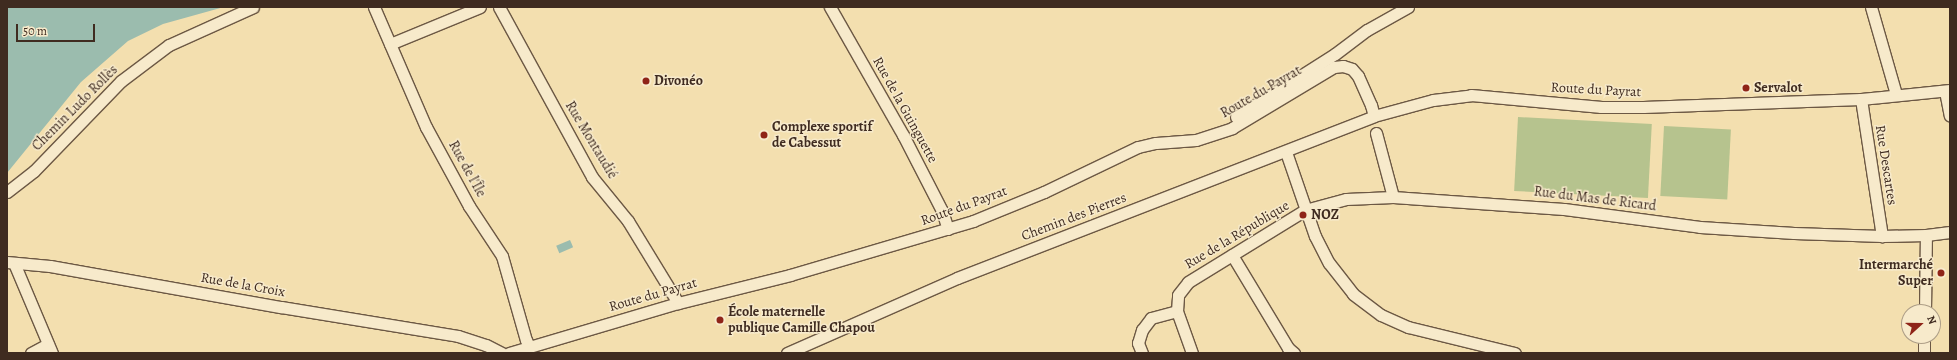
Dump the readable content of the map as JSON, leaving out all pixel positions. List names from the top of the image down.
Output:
{
  "streets": {
    "street": [
      "Route du Payrat",
      "Chemin Ludo Rollès",
      "Rue de la Guinguette",
      "Rue Montaudié",
      "Rue Descartes",
      "Rue de l'Île",
      "Rue du Mas de Ricard",
      "Chemin des Pierres",
      "Rue de la République",
      "Rue de la Croix"
    ]
  },
  "crossings": [
    ["Route du Payrat", "Rue de la Guinguette"],
    ["Route du Payrat", "Rue Montaudié"],
    ["Route du Payrat", "Rue Descartes"],
    ["Route du Payrat", "Rue de l'Île"],
    ["Route du Payrat", "Chemin des Pierres"],
    ["Rue Descartes", "Rue du Mas de Ricard"],
    ["Rue du Mas de Ricard", "Rue de la République"]
  ],
  "places": [
    "Divonéo",
    "Servalot",
    "Complexe sportif de Cabessut",
    "NOZ",
    "Intermarché Super",
    "École maternelle publique Camille Chapou"
  ],
  "scale_bar": "50 m",
  "north": "right"
}
